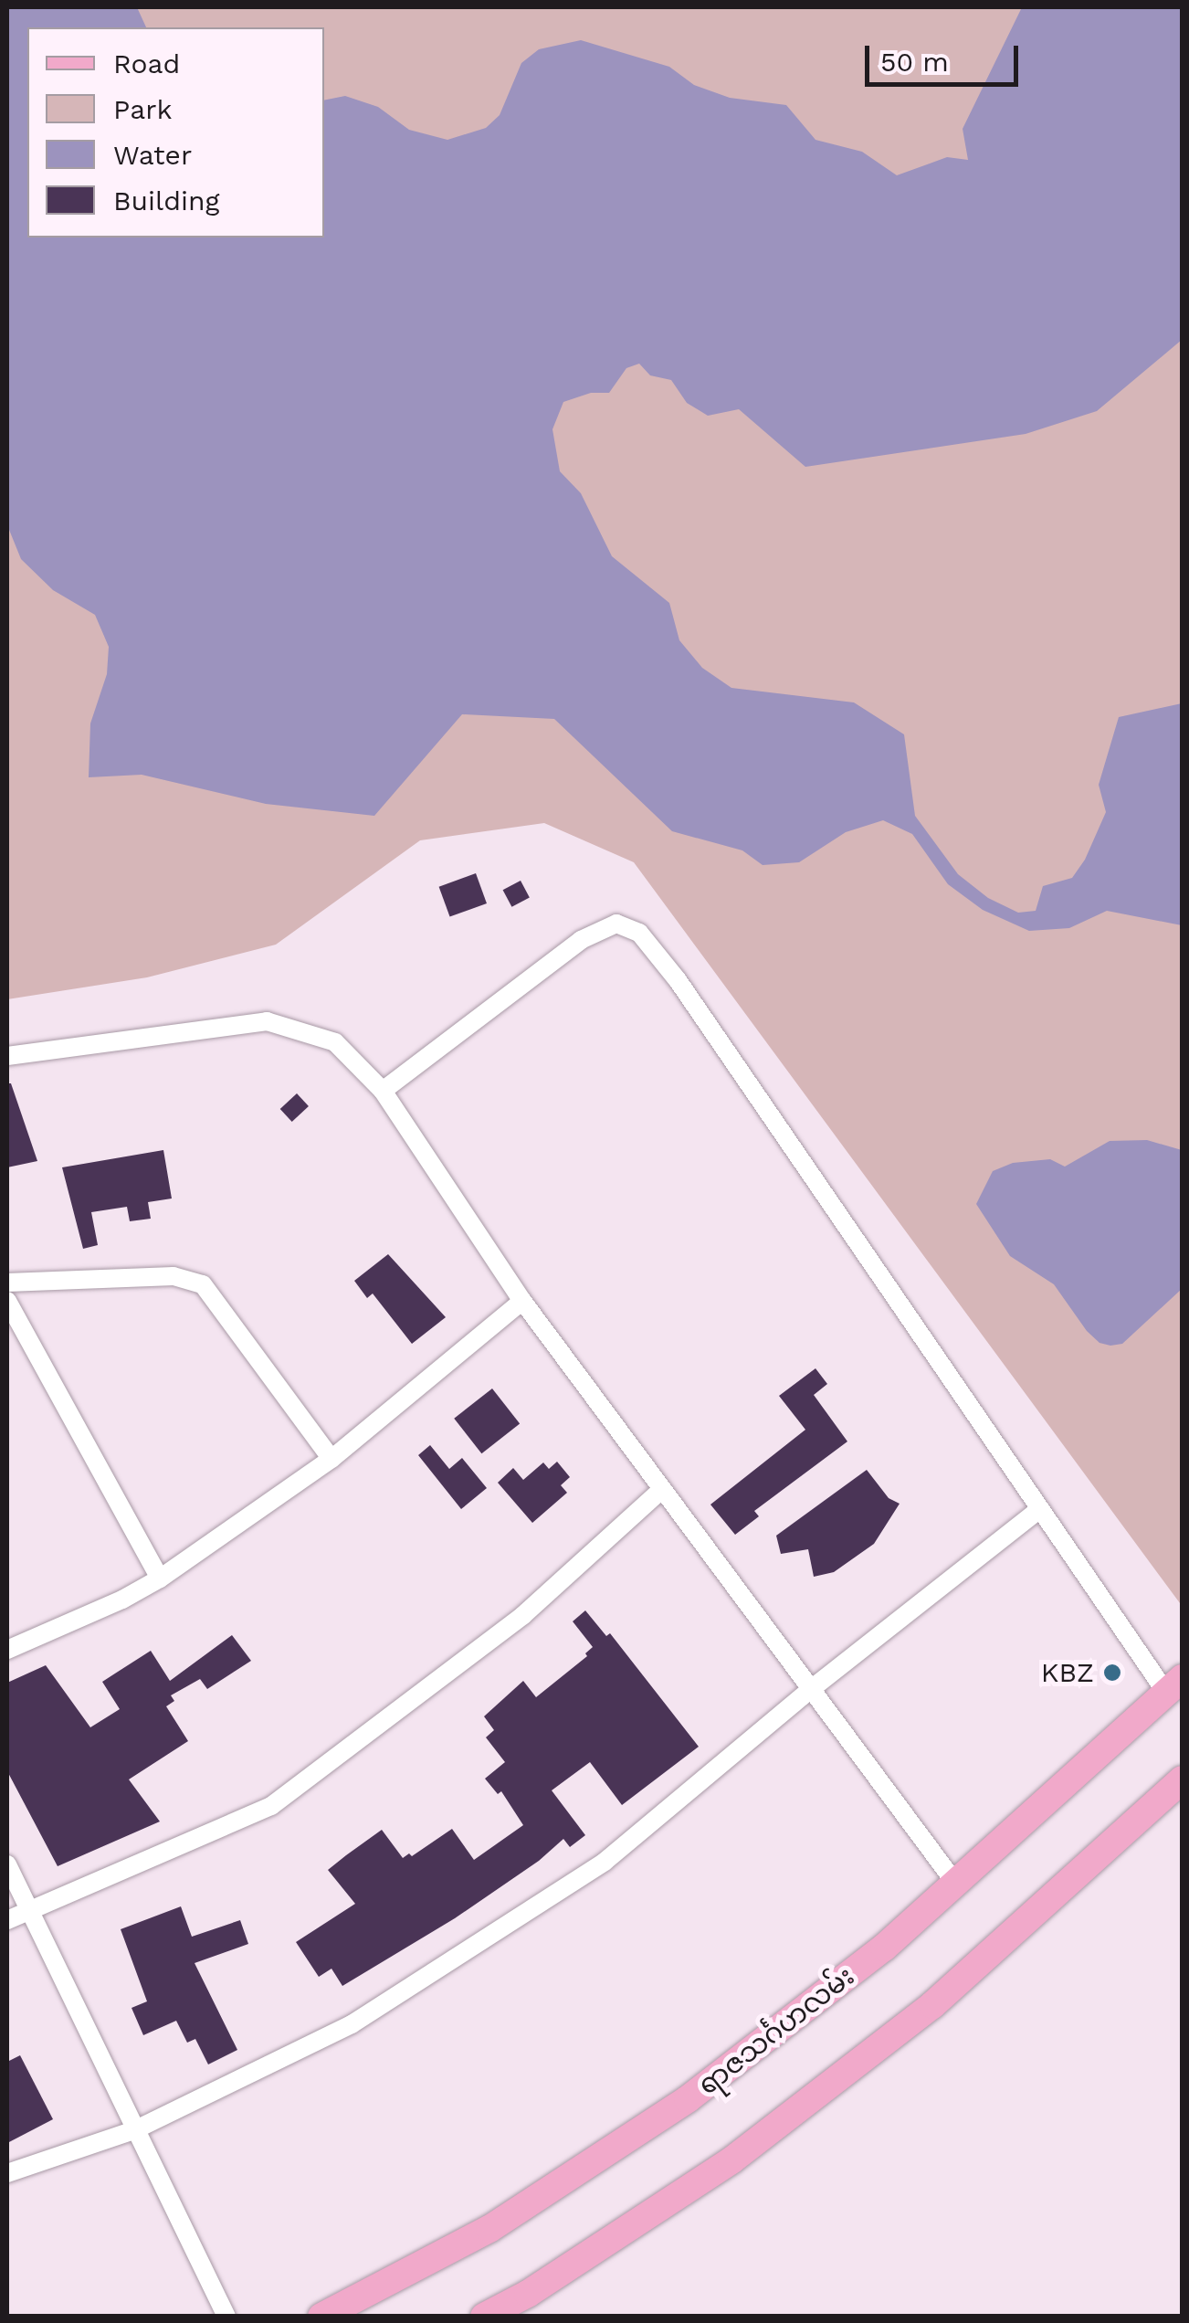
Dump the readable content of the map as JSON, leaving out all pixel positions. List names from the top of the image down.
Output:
{
  "streets": {
    "main road": ["ရာဇသင်္ဂဟလမ်း"]
  },
  "places": ["KBZ"],
  "legend": [
    "Road",
    "Park",
    "Water",
    "Building"
  ],
  "scale_bar": "50 m"
}
